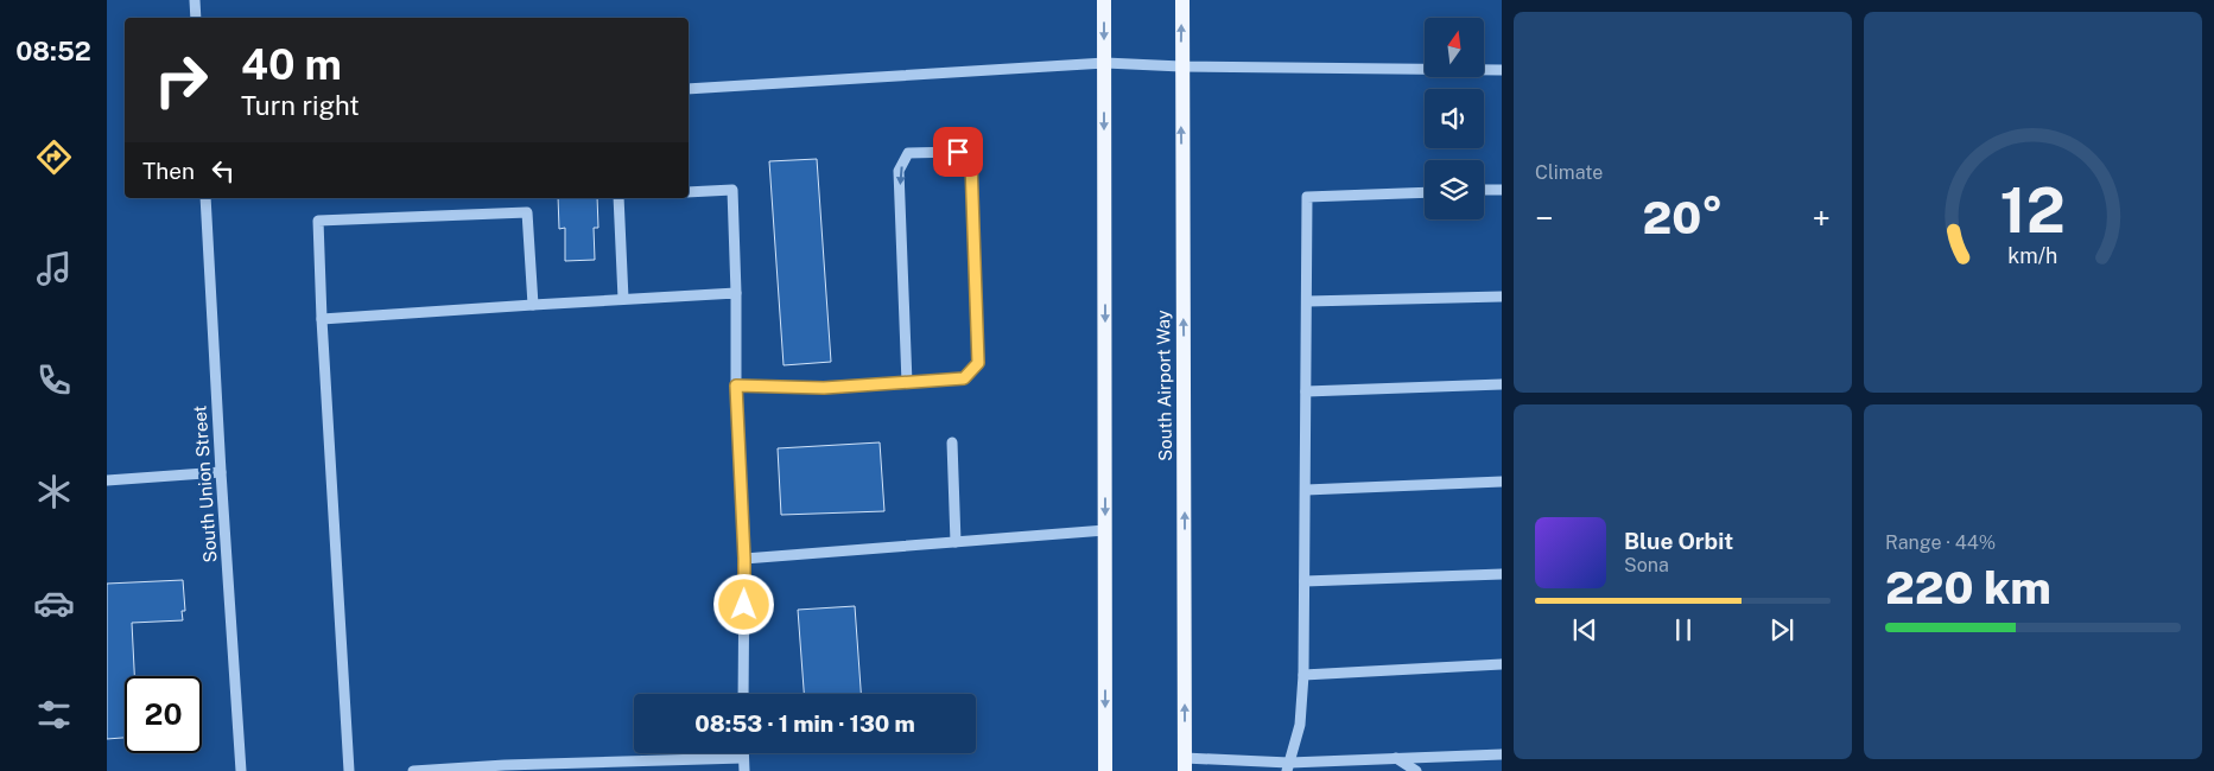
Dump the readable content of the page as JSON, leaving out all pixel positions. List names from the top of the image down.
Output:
{
  "streets": {
    "main road": ["South Airport Way"],
    "street": ["South Union Street"]
  },
  "north": "top",
  "page": {
    "tabs": "08:52",
    "tile": [
      "Climate",
      ["Range · 44%", "220 km"]
    ],
    "turn": ["40 m", "Turn right"],
    "then": "Then",
    "heat": ["−", "20°", "+"],
    "song": ["Blue Orbit", "Sona"],
    "limit": "20",
    "trip": "08:53 · 1 min · 130 m",
    "gauge": ["12", "km/h"]
  }
}
